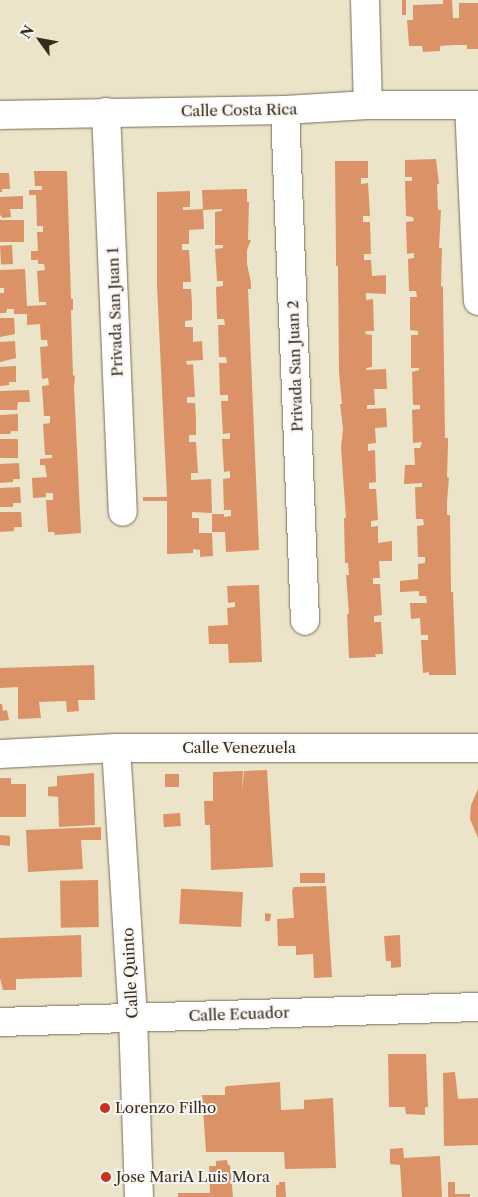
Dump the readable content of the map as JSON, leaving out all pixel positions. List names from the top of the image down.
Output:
{
  "streets": {
    "street": [
      "Calle Costa Rica",
      "Privada San Juan 1",
      "Privada San Juan 2",
      "Calle Venezuela",
      "Calle Quinto",
      "Calle Ecuador"
    ]
  },
  "crossings": [
    ["Calle Costa Rica", "Privada San Juan 1"],
    ["Calle Costa Rica", "Privada San Juan 2"],
    ["Calle Venezuela", "Calle Quinto"],
    ["Calle Quinto", "Calle Ecuador"]
  ],
  "places": ["Lorenzo Filho", "Jose MariA Luis Mora"],
  "north": "top left"
}
